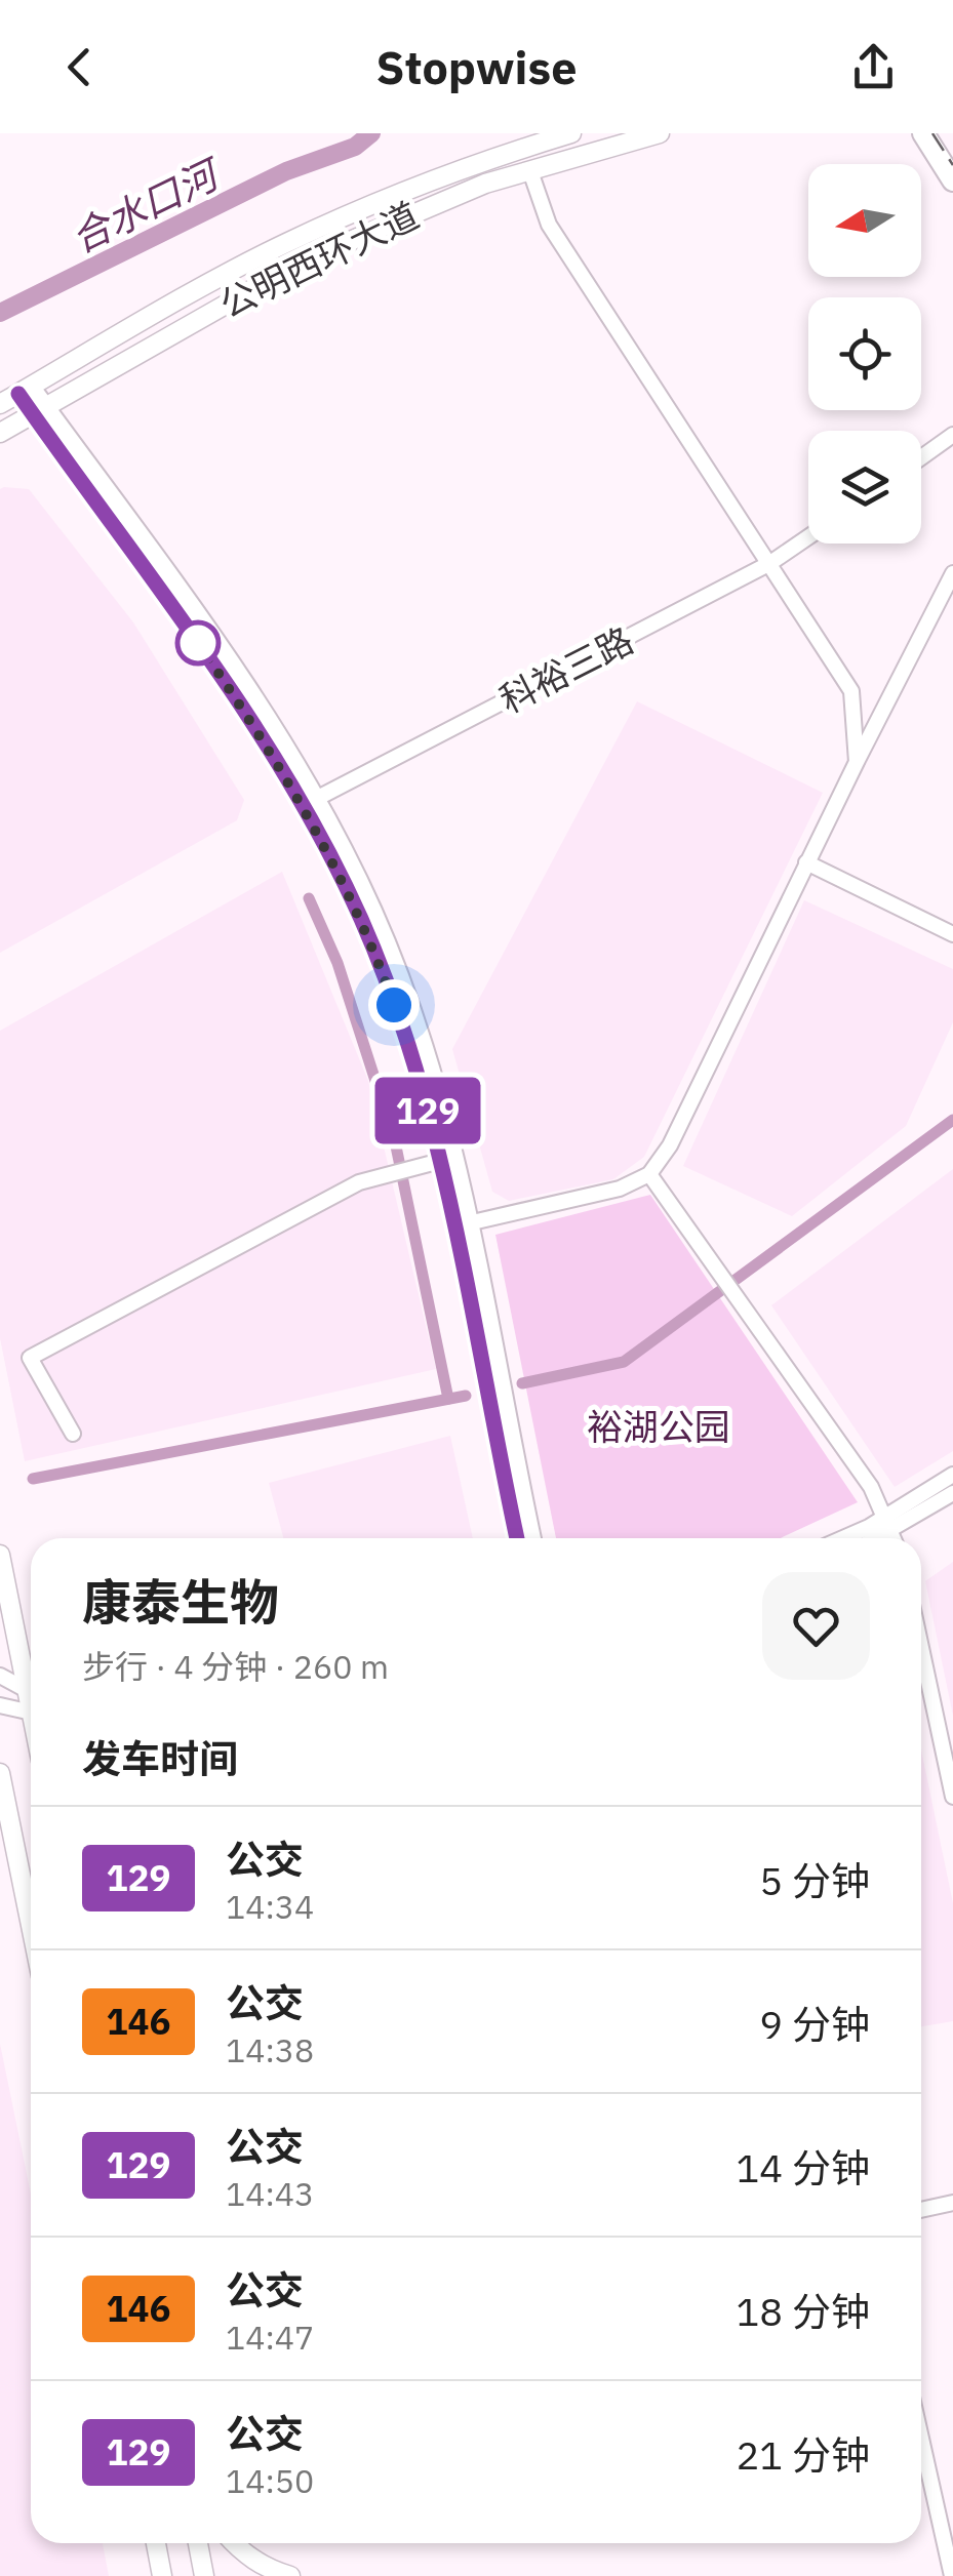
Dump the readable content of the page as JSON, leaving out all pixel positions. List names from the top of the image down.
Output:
{
  "streets": {
    "main road": ["公明西环大道"],
    "street": ["科裕三路"]
  },
  "water": ["合水口河"],
  "parks": ["裕湖公园"],
  "lines": ["bus line 129"],
  "north": "left",
  "page": {
    "header": "Stopwise",
    "on_map": "129",
    "heading": [
      ["康泰生物", "步行 · 4 分钟 · 260 m"],
      "发车时间"
    ],
    "list": [
      {
        "mark": "129",
        "name": "公交",
        "note": "14:34",
        "value": "5 分钟"
      },
      {
        "mark": "146",
        "name": "公交",
        "note": "14:38",
        "value": "9 分钟"
      },
      {
        "mark": "129",
        "name": "公交",
        "note": "14:43",
        "value": "14 分钟"
      },
      {
        "mark": "146",
        "name": "公交",
        "note": "14:47",
        "value": "18 分钟"
      },
      {
        "mark": "129",
        "name": "公交",
        "note": "14:50",
        "value": "21 分钟"
      }
    ]
  }
}
